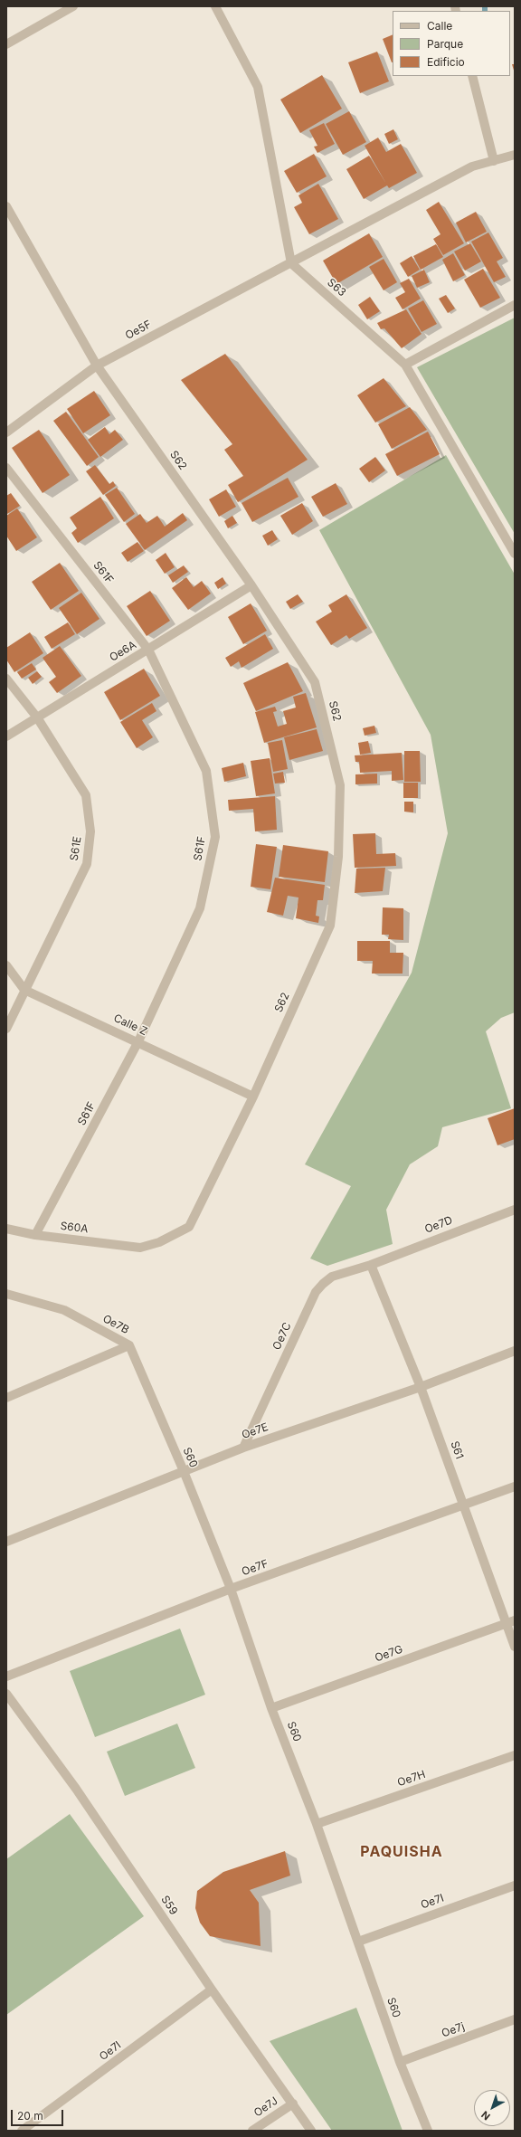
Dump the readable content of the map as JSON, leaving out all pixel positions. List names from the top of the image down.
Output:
{
  "streets": {
    "street": [
      "S63",
      "Oe5F",
      "S62",
      "S61F",
      "Oe6A",
      "S61E",
      "Calle Z",
      "Oe7D",
      "S60A",
      "Oe7B",
      "Oe7C",
      "Oe7E",
      "S61",
      "S60",
      "Oe7F",
      "Oe7G",
      "Oe7H",
      "Oe7I",
      "S59",
      "Oe7j",
      "Oe7J"
    ]
  },
  "crossings": [
    ["S63", "Oe5F"],
    ["Oe5F", "S62"],
    ["S62", "Oe6A"],
    ["S62", "Calle Z"],
    ["S62", "S60A"],
    ["S61F", "Oe6A"],
    ["S61F", "Calle Z"],
    ["S61F", "S60A"],
    ["Oe6A", "S61E"],
    ["S61E", "Calle Z"],
    ["Oe7D", "Oe7C"],
    ["Oe7D", "S61"],
    ["Oe7B", "S60"],
    ["Oe7C", "Oe7E"],
    ["Oe7C", "S61"],
    ["Oe7E", "S61"],
    ["Oe7E", "S60"],
    ["S61", "Oe7F"],
    ["S61", "Oe7G"],
    ["S60", "Oe7F"],
    ["S60", "Oe7G"],
    ["S60", "Oe7H"],
    ["S60", "Oe7I"],
    ["S60", "Oe7j"],
    ["Oe7I", "S59"],
    ["S59", "Oe7J"]
  ],
  "districts": ["PAQUISHA"],
  "legend": ["Calle", "Parque", "Edificio"],
  "scale_bar": "20 m",
  "north": "bottom left"
}
